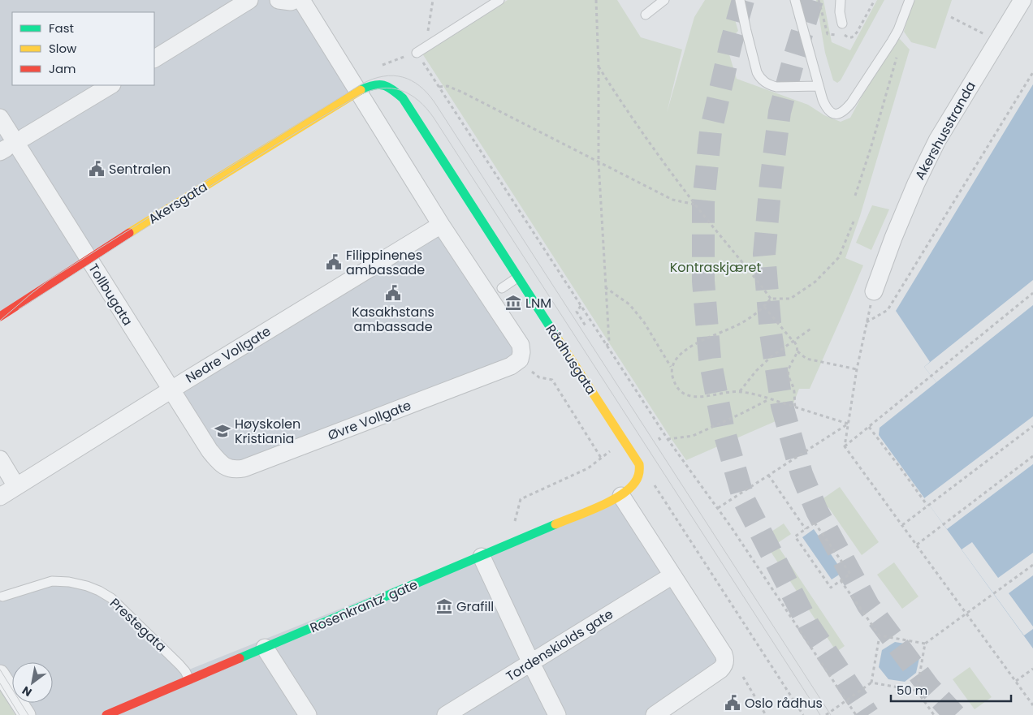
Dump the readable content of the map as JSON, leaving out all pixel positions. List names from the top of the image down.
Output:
{
  "streets": {
    "street": [
      "Akershusstranda",
      "Akersgata",
      "Tollbugata",
      "Nedre Vollgate",
      "Rådhusgata",
      "Øvre Vollgate",
      "Rosenkrantz’ gate",
      "Tordenskiolds gate"
    ],
    "lane": ["Prestegata"]
  },
  "crossings": [
    ["Akersgata", "Tollbugata"],
    ["Akersgata", "Rådhusgata"],
    ["Tollbugata", "Nedre Vollgate"],
    ["Tollbugata", "Øvre Vollgate"],
    ["Nedre Vollgate", "Øvre Vollgate"],
    ["Rådhusgata", "Rosenkrantz’ gate"],
    ["Rosenkrantz’ gate", "Prestegata"]
  ],
  "parks": ["Kontraskjæret"],
  "places": {
    "public building": [
      "Sentralen",
      "Filippinenes ambassade",
      "Kasakhstans ambassade",
      "Oslo rådhus"
    ],
    "museum": ["LNM", "Grafill"],
    "school or university": ["Høyskolen Kristiania"]
  },
  "legend": ["Fast", "Slow", "Jam"],
  "scale_bar": "50 m",
  "north": "bottom left"
}
